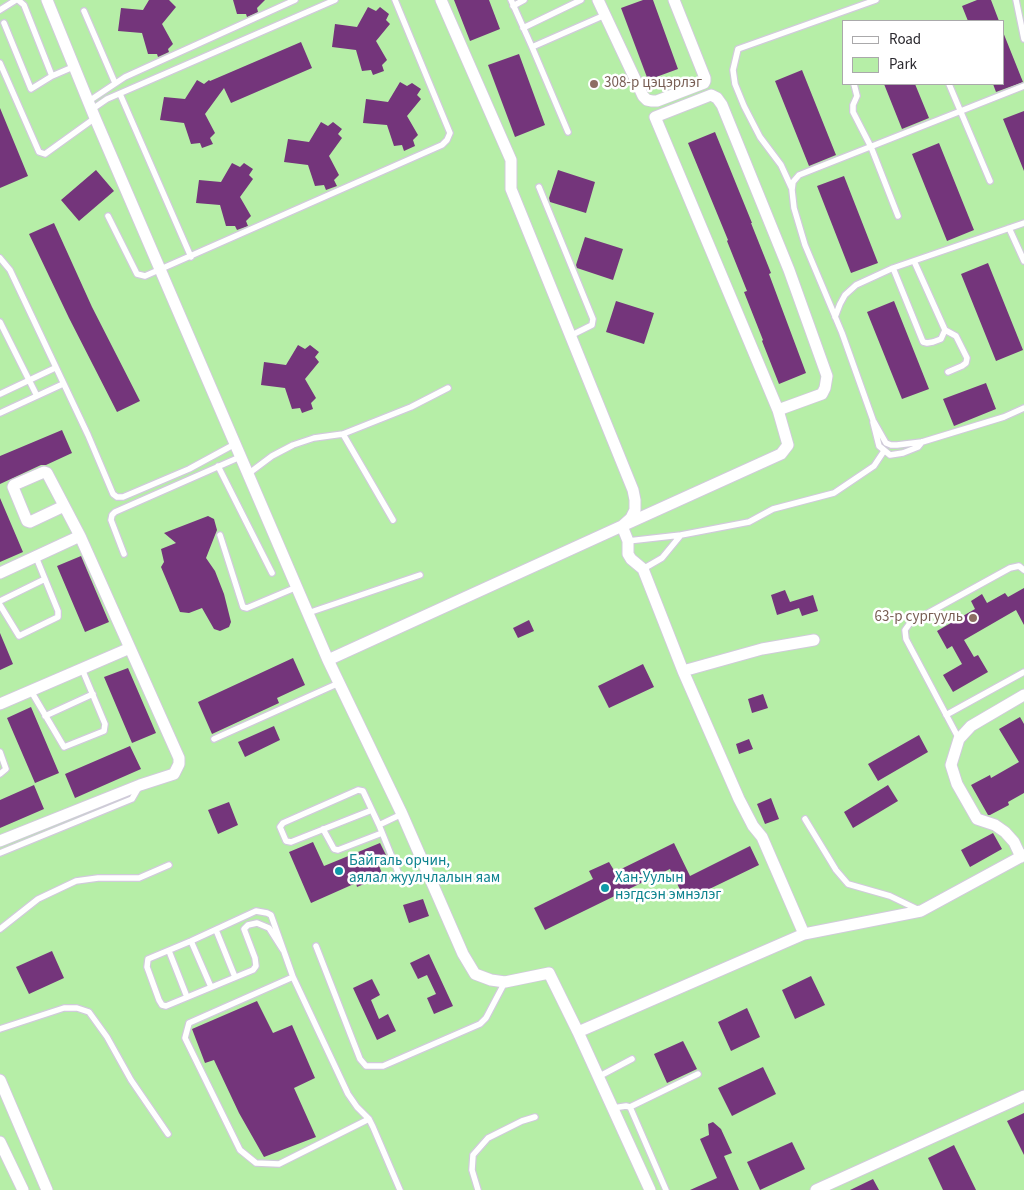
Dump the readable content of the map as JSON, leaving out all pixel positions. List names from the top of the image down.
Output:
{
  "places": [
    "308-р цэцэрлэг",
    "63-р сургууль",
    "Байгаль орчин, аялал жуулчлалын яам",
    "Хан-Уулын нэгдсэн эмнэлэг"
  ],
  "legend": ["Road", "Park"]
}
